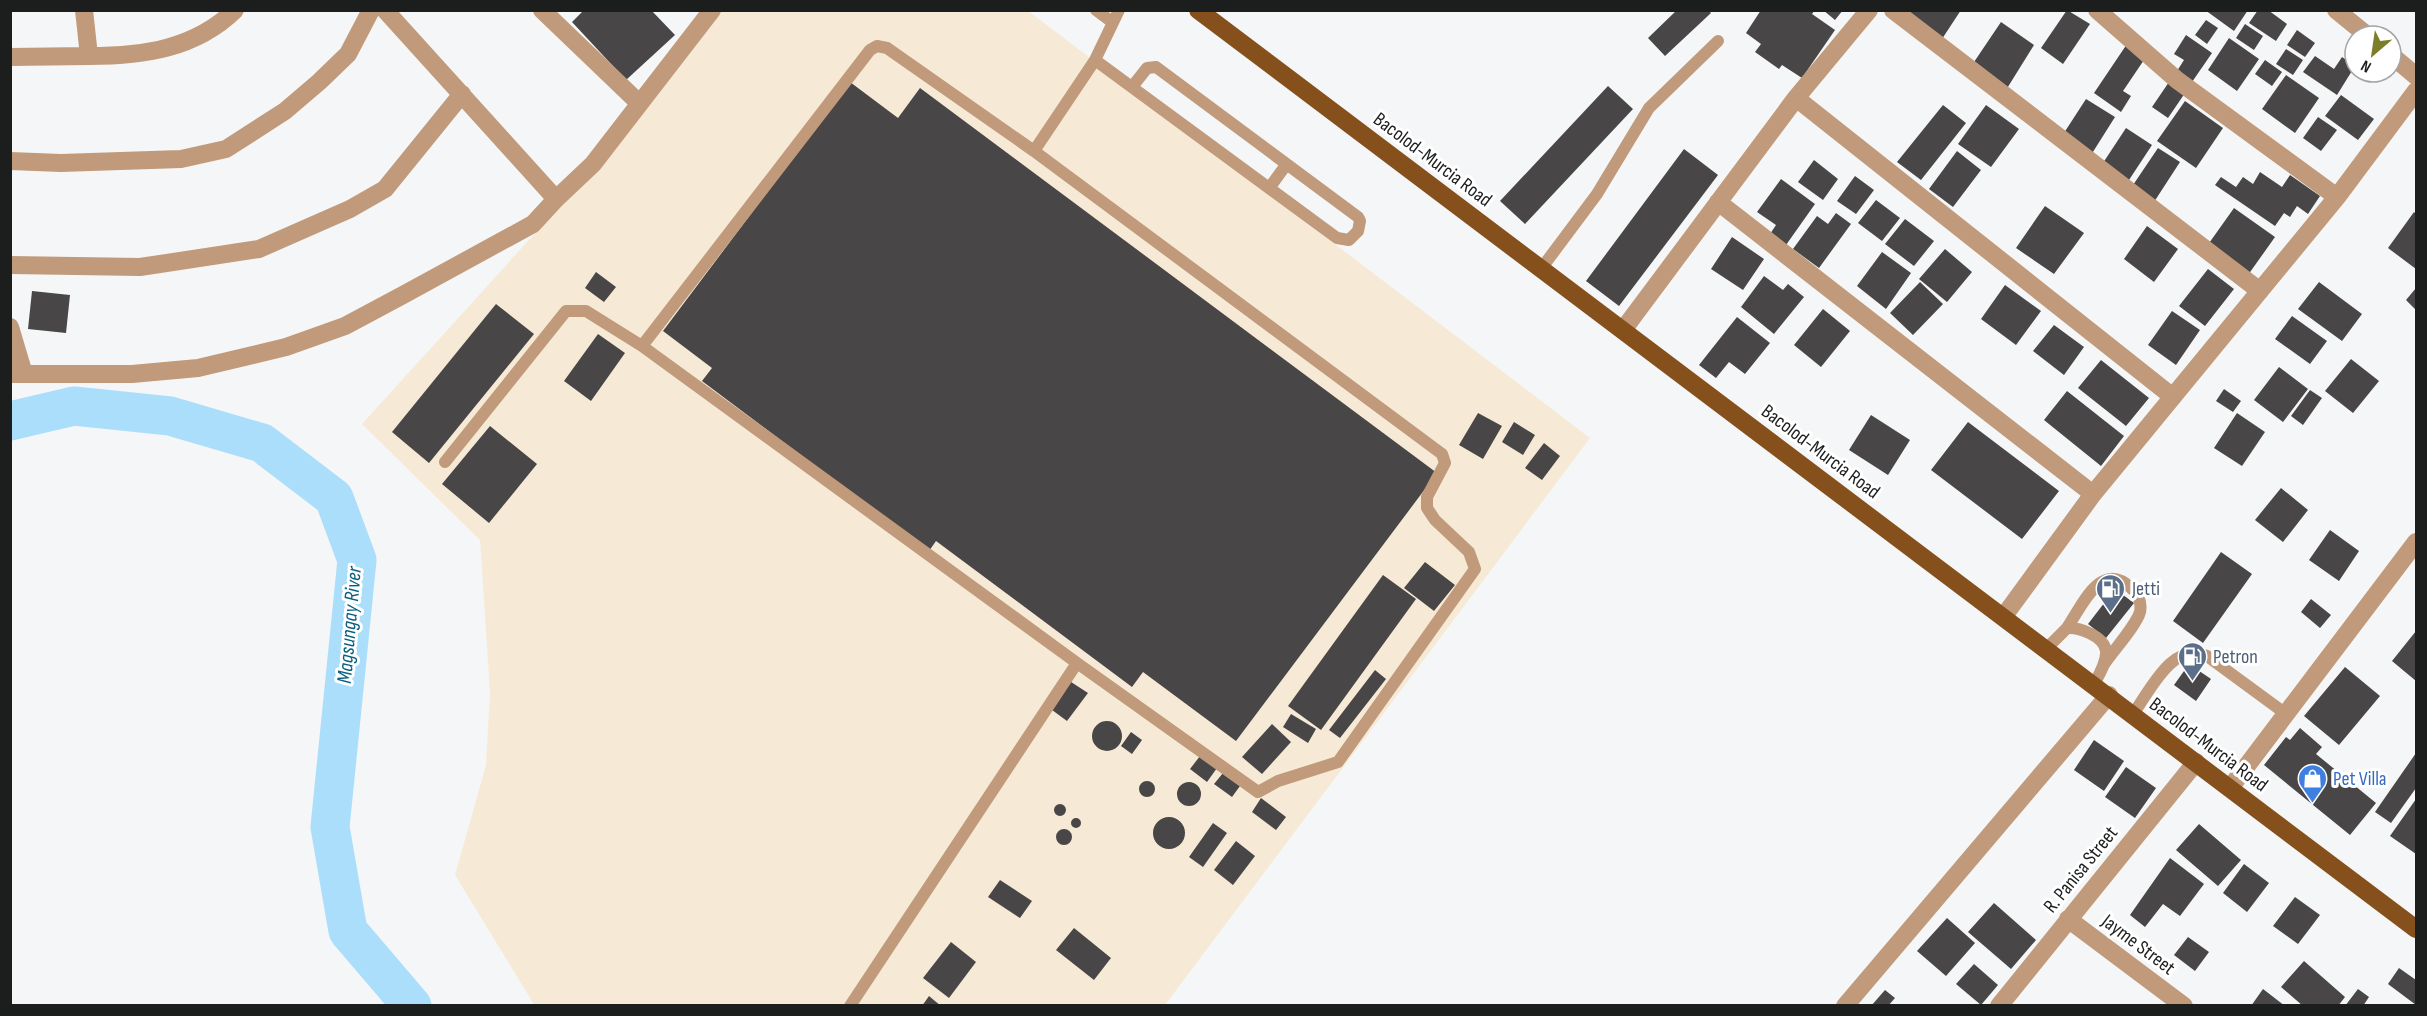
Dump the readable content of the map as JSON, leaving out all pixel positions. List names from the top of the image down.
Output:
{
  "streets": {
    "main road": ["Bacolod-Murcia Road"],
    "street": ["R. Panisa Street", "Jayme Street"]
  },
  "crossings": [
    ["Bacolod-Murcia Road", "R. Panisa Street"],
    ["R. Panisa Street", "Jayme Street"]
  ],
  "water": ["Magsungay River"],
  "places": {
    "fuel station": ["Jetti", "Petron"],
    "shop": ["Pet Villa"]
  },
  "north": "bottom left"
}
